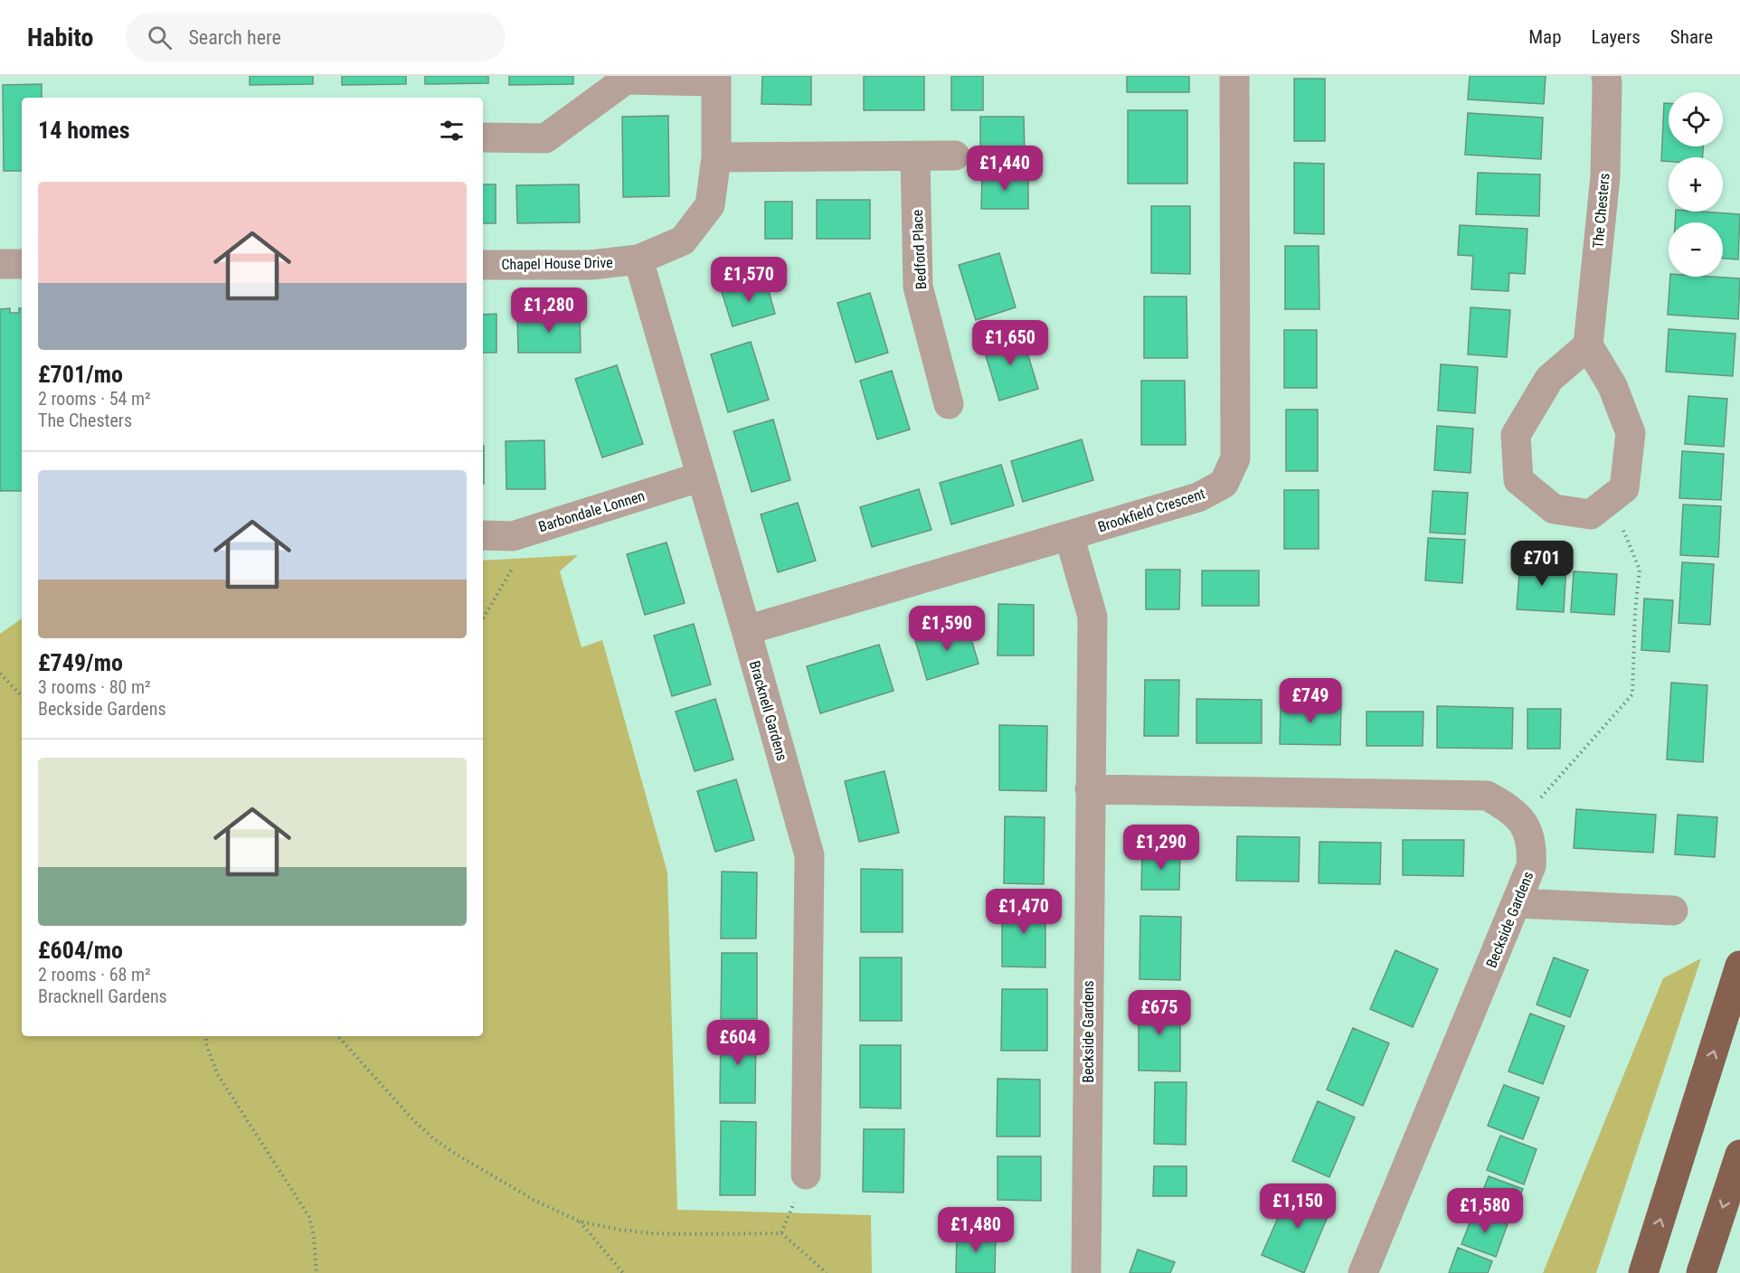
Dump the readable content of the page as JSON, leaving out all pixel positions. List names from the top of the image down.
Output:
{
  "streets": {
    "street": [
      "The Chesters",
      "Bedford Place",
      "Chapel House Drive",
      "Brookfield Crescent",
      "Barbondale Lonnen",
      "Bracknell Gardens",
      "Beckside Gardens"
    ]
  },
  "crossings": [
    ["Chapel House Drive", "Bracknell Gardens"],
    ["Brookfield Crescent", "Bracknell Gardens"],
    ["Brookfield Crescent", "Beckside Gardens"],
    ["Barbondale Lonnen", "Bracknell Gardens"]
  ],
  "page": {
    "header": "Habito",
    "search": "Search here",
    "nav": ["Map", "Layers", "Share"],
    "map_buttons": ["+", "−"],
    "heading": "14 homes",
    "price": [
      "£1,440",
      "£1,570",
      "£1,280",
      "£1,650",
      "£701",
      "£1,590",
      "£749",
      "£1,290",
      "£1,470",
      "£675",
      "£604",
      "£1,150",
      "£1,580",
      "£1,480"
    ],
    "list": [
      {
        "name": "£701/mo",
        "note": "2 rooms · 54 m² · The Chesters"
      },
      {
        "name": "£749/mo",
        "note": "3 rooms · 80 m² · Beckside Gardens"
      },
      {
        "name": "£604/mo",
        "note": "2 rooms · 68 m² · Bracknell Gardens"
      }
    ]
  }
}
